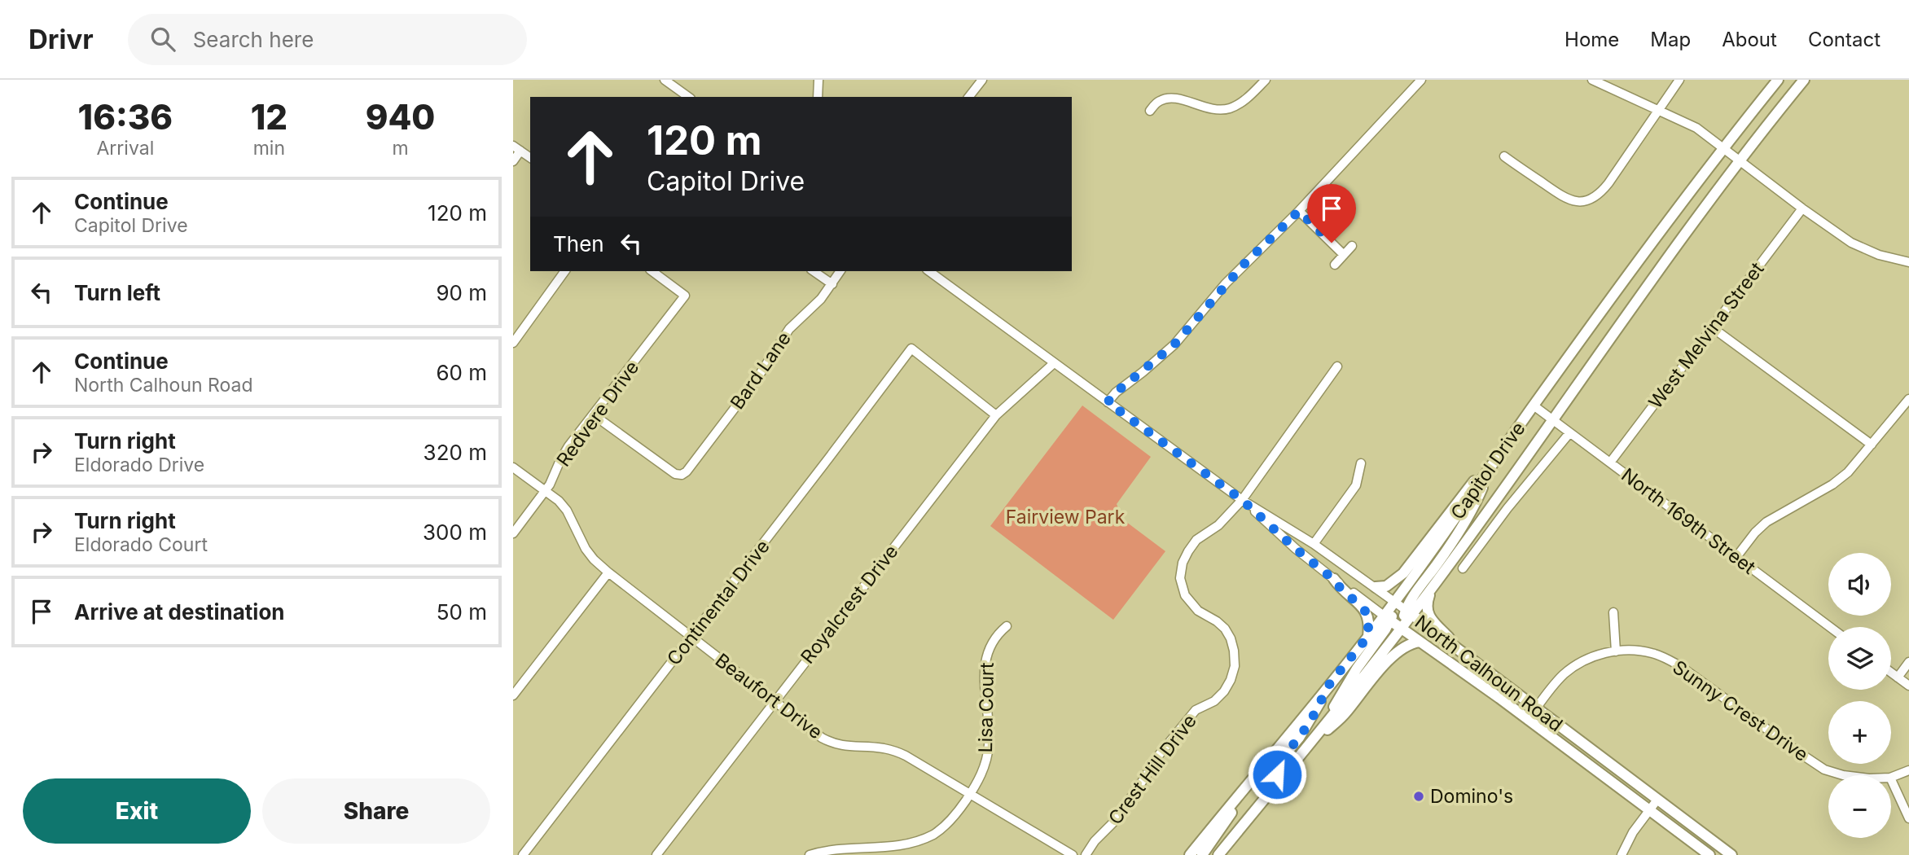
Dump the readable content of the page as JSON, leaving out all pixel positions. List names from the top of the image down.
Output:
{
  "streets": {
    "main road": ["Capitol Drive", "North Calhoun Road"],
    "street": [
      "West Melvina Street",
      "Bard Lane",
      "Redvere Drive",
      "North 169th Street",
      "Continental Drive",
      "Royalcrest Drive",
      "Beaufort Drive",
      "Lisa Court",
      "Sunny Crest Drive",
      "Crest Hill Drive"
    ]
  },
  "crossings": [
    ["West Melvina Street", "North 169th Street"],
    ["Bard Lane", "Redvere Drive"],
    ["Redvere Drive", "Beaufort Drive"],
    ["Capitol Drive", "North 169th Street"],
    ["Capitol Drive", "North Calhoun Road"],
    ["Continental Drive", "Royalcrest Drive"],
    ["Continental Drive", "Beaufort Drive"],
    ["Royalcrest Drive", "North Calhoun Road"],
    ["Royalcrest Drive", "Beaufort Drive"],
    ["North Calhoun Road", "Sunny Crest Drive"],
    ["North Calhoun Road", "Crest Hill Drive"],
    ["Beaufort Drive", "Lisa Court"]
  ],
  "parks": ["Fairview Park"],
  "places": ["Domino's"],
  "page": {
    "header": "Drivr",
    "search": "Search here",
    "nav": [
      "Home",
      "Map",
      "About",
      "Contact"
    ],
    "eta": [
      "16:36",
      "Arrival",
      "12",
      "min",
      "940",
      "m"
    ],
    "turn": ["120 m", "Capitol Drive"],
    "list": [
      {
        "name": "Continue",
        "note": "Capitol Drive",
        "value": "120 m"
      },
      {
        "name": "Turn left",
        "value": "90 m"
      },
      {
        "name": "Continue",
        "note": "North Calhoun Road",
        "value": "60 m"
      },
      {
        "name": "Turn right",
        "note": "Eldorado Drive",
        "value": "320 m"
      },
      {
        "name": "Turn right",
        "note": "Eldorado Court",
        "value": "300 m"
      },
      {
        "name": "Arrive at destination",
        "value": "50 m"
      }
    ],
    "then": "Then",
    "map_buttons": ["+", "−"],
    "buttons": ["Exit", "Share"]
  }
}
